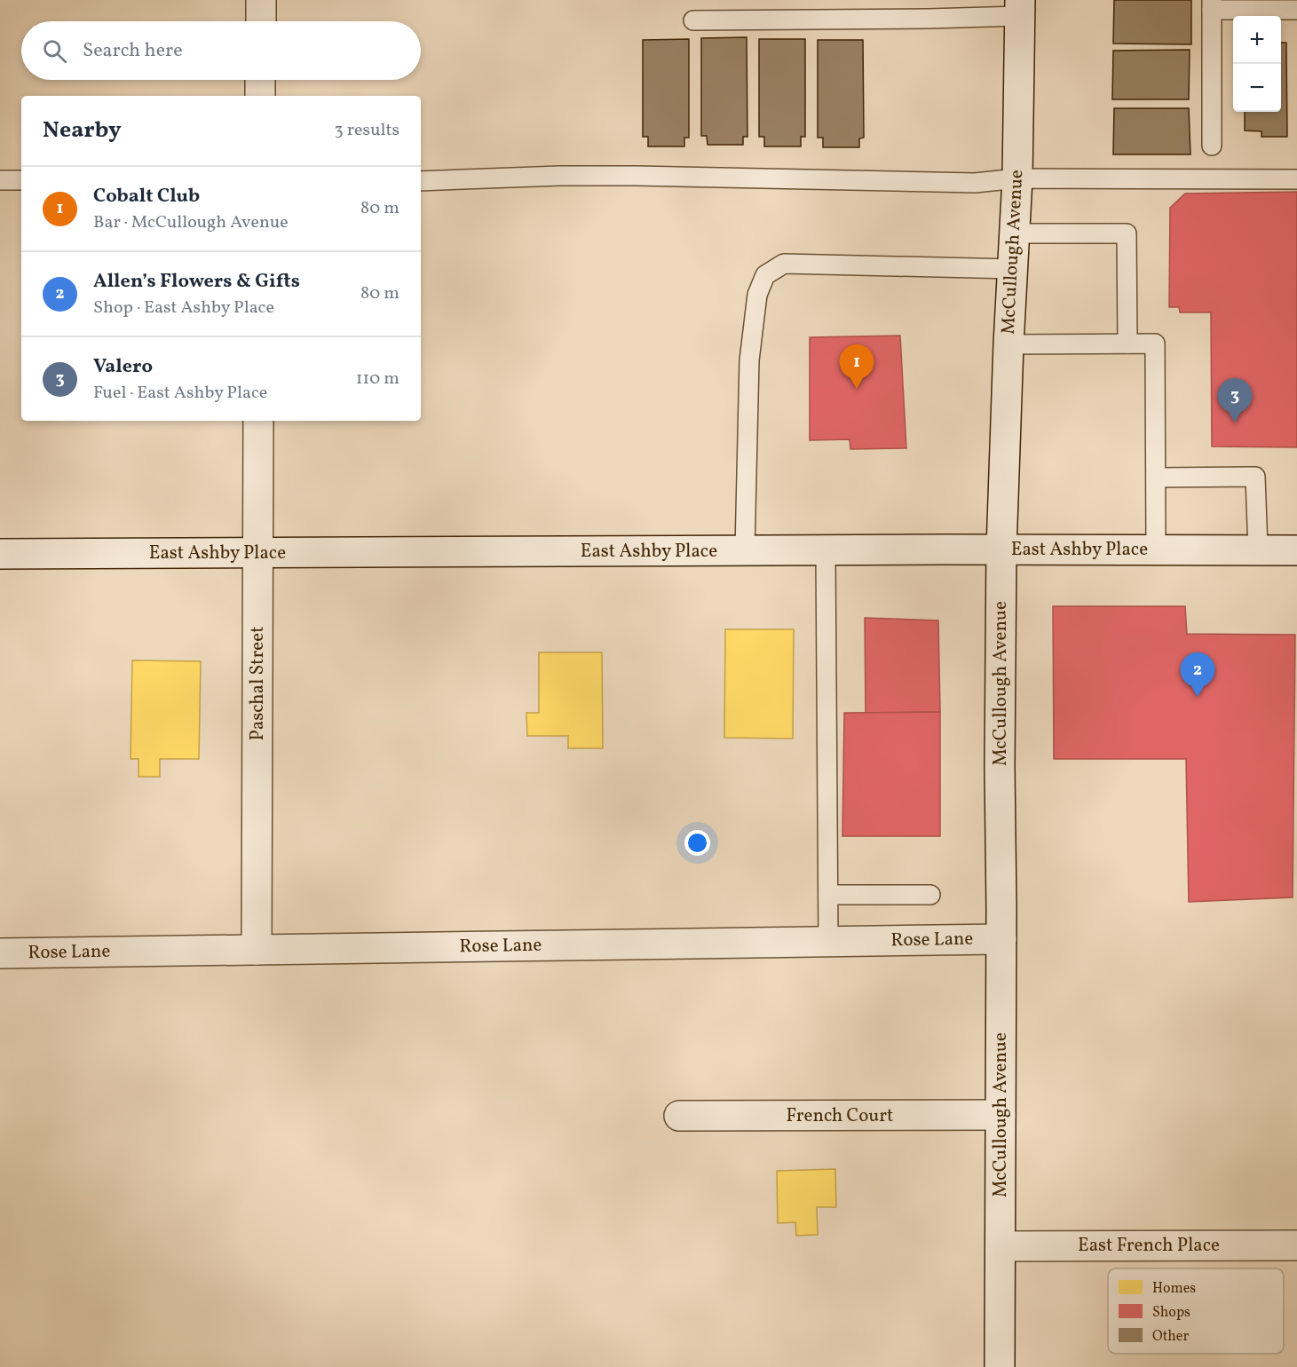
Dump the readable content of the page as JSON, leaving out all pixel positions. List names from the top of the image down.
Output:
{
  "streets": {
    "main road": [
      "McCullough Avenue",
      "East Ashby Place",
      "Paschal Street",
      "Rose Lane",
      "French Court",
      "East French Place"
    ]
  },
  "crossings": [
    ["McCullough Avenue", "East Ashby Place"],
    ["McCullough Avenue", "Rose Lane"],
    ["McCullough Avenue", "French Court"],
    ["McCullough Avenue", "East French Place"],
    ["East Ashby Place", "Paschal Street"],
    ["Paschal Street", "Rose Lane"]
  ],
  "legend": ["Homes", "Shops", "Other"],
  "page": {
    "map_buttons": ["+", "−"],
    "search": "Search here",
    "heading": ["Nearby", "3 results"],
    "list": [
      {
        "mark": "1",
        "name": "Cobalt Club",
        "note": "Bar · McCullough Avenue",
        "value": "80 m"
      },
      {
        "mark": "2",
        "name": "Allen’s Flowers & Gifts",
        "note": "Shop · East Ashby Place",
        "value": "80 m"
      },
      {
        "mark": "3",
        "name": "Valero",
        "note": "Fuel · East Ashby Place",
        "value": "110 m"
      }
    ],
    "pins": ["1", "3", "2"]
  }
}
